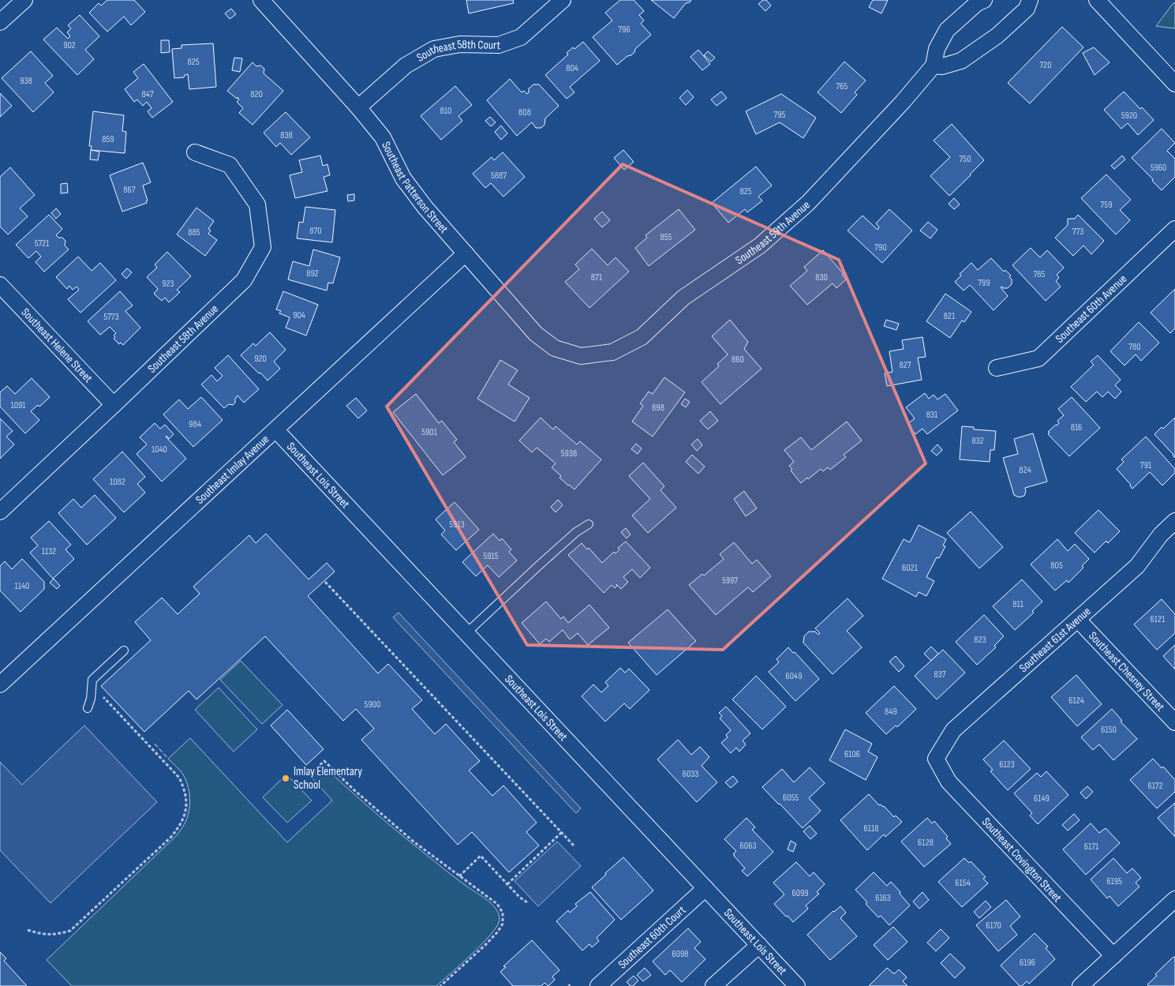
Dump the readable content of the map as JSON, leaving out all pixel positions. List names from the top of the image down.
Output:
{
  "streets": {
    "street": [
      "Southeast 58th Court",
      "Southeast Patterson Street",
      "Southeast 59th Avenue",
      "Southeast 60th Avenue",
      "Southeast 58th Avenue",
      "Southeast Helene Street",
      "Southeast Imlay Avenue",
      "Southeast Lois Street",
      "Southeast 61st Avenue",
      "Southeast Chesney Street",
      "Southeast Covington Street",
      "Southeast 60th Court"
    ]
  },
  "crossings": [
    ["Southeast 58th Court", "Southeast Patterson Street"],
    ["Southeast Patterson Street", "Southeast 59th Avenue"],
    ["Southeast Patterson Street", "Southeast Imlay Avenue"],
    ["Southeast 58th Avenue", "Southeast Helene Street"],
    ["Southeast Imlay Avenue", "Southeast Lois Street"],
    ["Southeast Lois Street", "Southeast 60th Court"],
    ["Southeast 61st Avenue", "Southeast Chesney Street"],
    ["Southeast 61st Avenue", "Southeast Covington Street"]
  ],
  "places": ["Imlay Elementary School"],
  "house_numbers": [
    "796",
    "902",
    "825",
    "720",
    "804",
    "938",
    "765",
    "847",
    "820",
    "810",
    "808",
    "795",
    "5920",
    "838",
    "859",
    "750",
    "5960",
    "5887",
    "867",
    "825",
    "759",
    "870",
    "773",
    "885",
    "855",
    "5721",
    "790",
    "892",
    "785",
    "871",
    "830",
    "799",
    "923",
    "904",
    "821",
    "5773",
    "780",
    "920",
    "860",
    "827",
    "1091",
    "898",
    "831",
    "984",
    "816",
    "5901",
    "832",
    "1040",
    "5938",
    "791",
    "824",
    "1082",
    "5913",
    "1132",
    "5915",
    "805",
    "6021",
    "5997",
    "1140",
    "811",
    "6121",
    "823",
    "837",
    "6049",
    "6124",
    "5900",
    "849",
    "6150",
    "6106",
    "6123",
    "6033",
    "6172",
    "6055",
    "6149",
    "6118",
    "6128",
    "6063",
    "6171",
    "6195",
    "6154",
    "6099",
    "6163",
    "6170",
    "6098",
    "6196"
  ]
}
